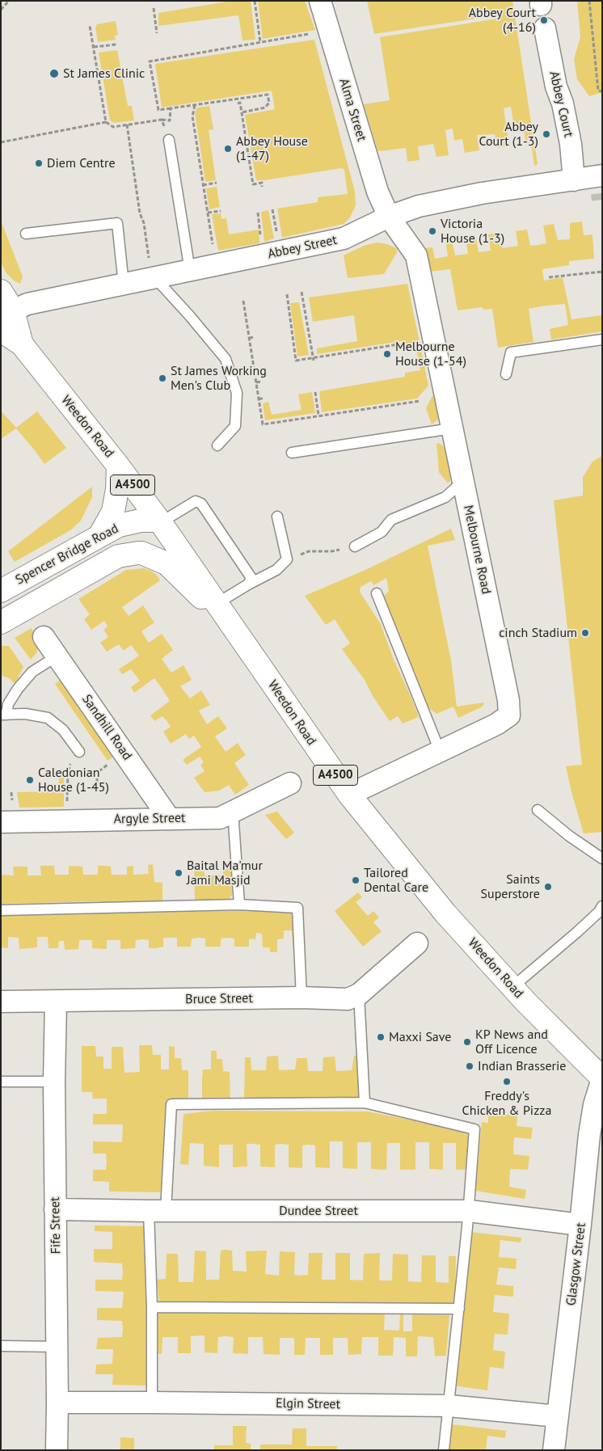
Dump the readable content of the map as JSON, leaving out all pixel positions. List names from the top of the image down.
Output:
{
  "streets": {
    "main road": ["Weedon Road", "A4500", "Spencer Bridge Road"],
    "street": [
      "Abbey Court",
      "Alma Street",
      "Abbey Street",
      "Melbourne Road",
      "Sandhill Road",
      "Argyle Street",
      "Bruce Street",
      "Dundee Street",
      "Fife Street",
      "Glasgow Street",
      "Elgin Street"
    ]
  },
  "crossings": [
    ["Abbey Court", "Abbey Street"],
    ["Alma Street", "Abbey Street"],
    ["Alma Street", "Melbourne Road"],
    ["Abbey Street", "Weedon Road"],
    ["Abbey Street", "Melbourne Road"],
    ["Weedon Road", "Melbourne Road"],
    ["Weedon Road", "Spencer Bridge Road"],
    ["Weedon Road", "Glasgow Street"],
    ["Sandhill Road", "Argyle Street"],
    ["Bruce Street", "Fife Street"],
    ["Dundee Street", "Fife Street"],
    ["Dundee Street", "Glasgow Street"],
    ["Fife Street", "Elgin Street"],
    ["Glasgow Street", "Elgin Street"]
  ],
  "places": [
    "Abbey Court (4-16)",
    "St James Clinic",
    "Abbey Court (1-3)",
    "Abbey House (1-47)",
    "Diem Centre",
    "Victoria House (1-3)",
    "Melbourne House (1-54)",
    "St James Working Men's Club",
    "cinch Stadium",
    "Caledonian House (1-45)",
    "Baital Ma'mur Jami Masjid",
    "Tailored Dental Care",
    "Saints Superstore",
    "Maxxi Save",
    "KP News and Off Licence",
    "Indian Brasserie",
    "Freddy's Chicken & Pizza"
  ]
}
